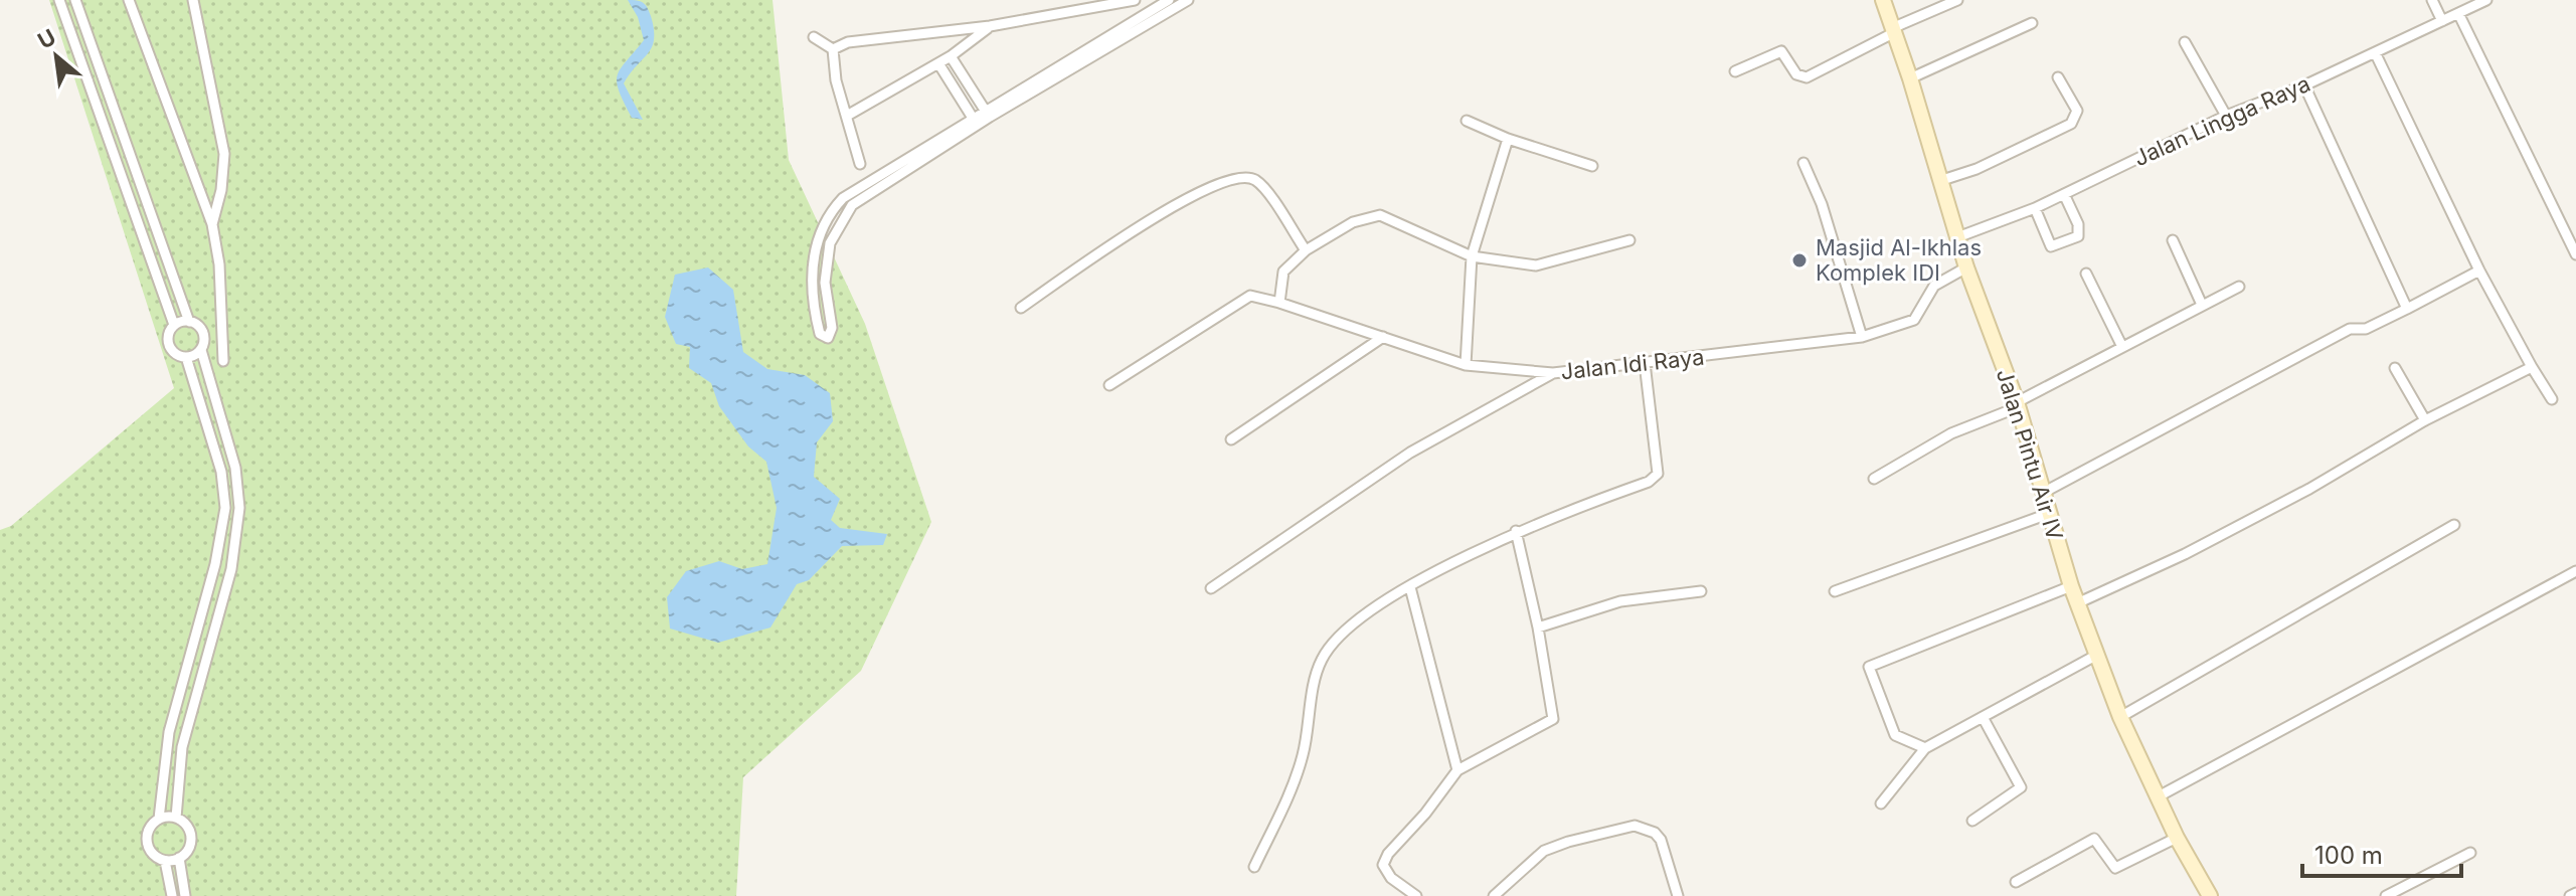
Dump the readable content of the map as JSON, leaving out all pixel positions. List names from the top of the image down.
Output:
{
  "streets": {
    "main road": ["Jalan Pintu Air IV"],
    "street": ["Jalan Lingga Raya", "Jalan Idi Raya"]
  },
  "crossings": [
    ["Jalan Lingga Raya", "Jalan Pintu Air IV"],
    ["Jalan Idi Raya", "Jalan Pintu Air IV"]
  ],
  "places": ["Masjid Al-Ikhlas Komplek IDI"],
  "scale_bar": "100 m",
  "north": "top left"
}
